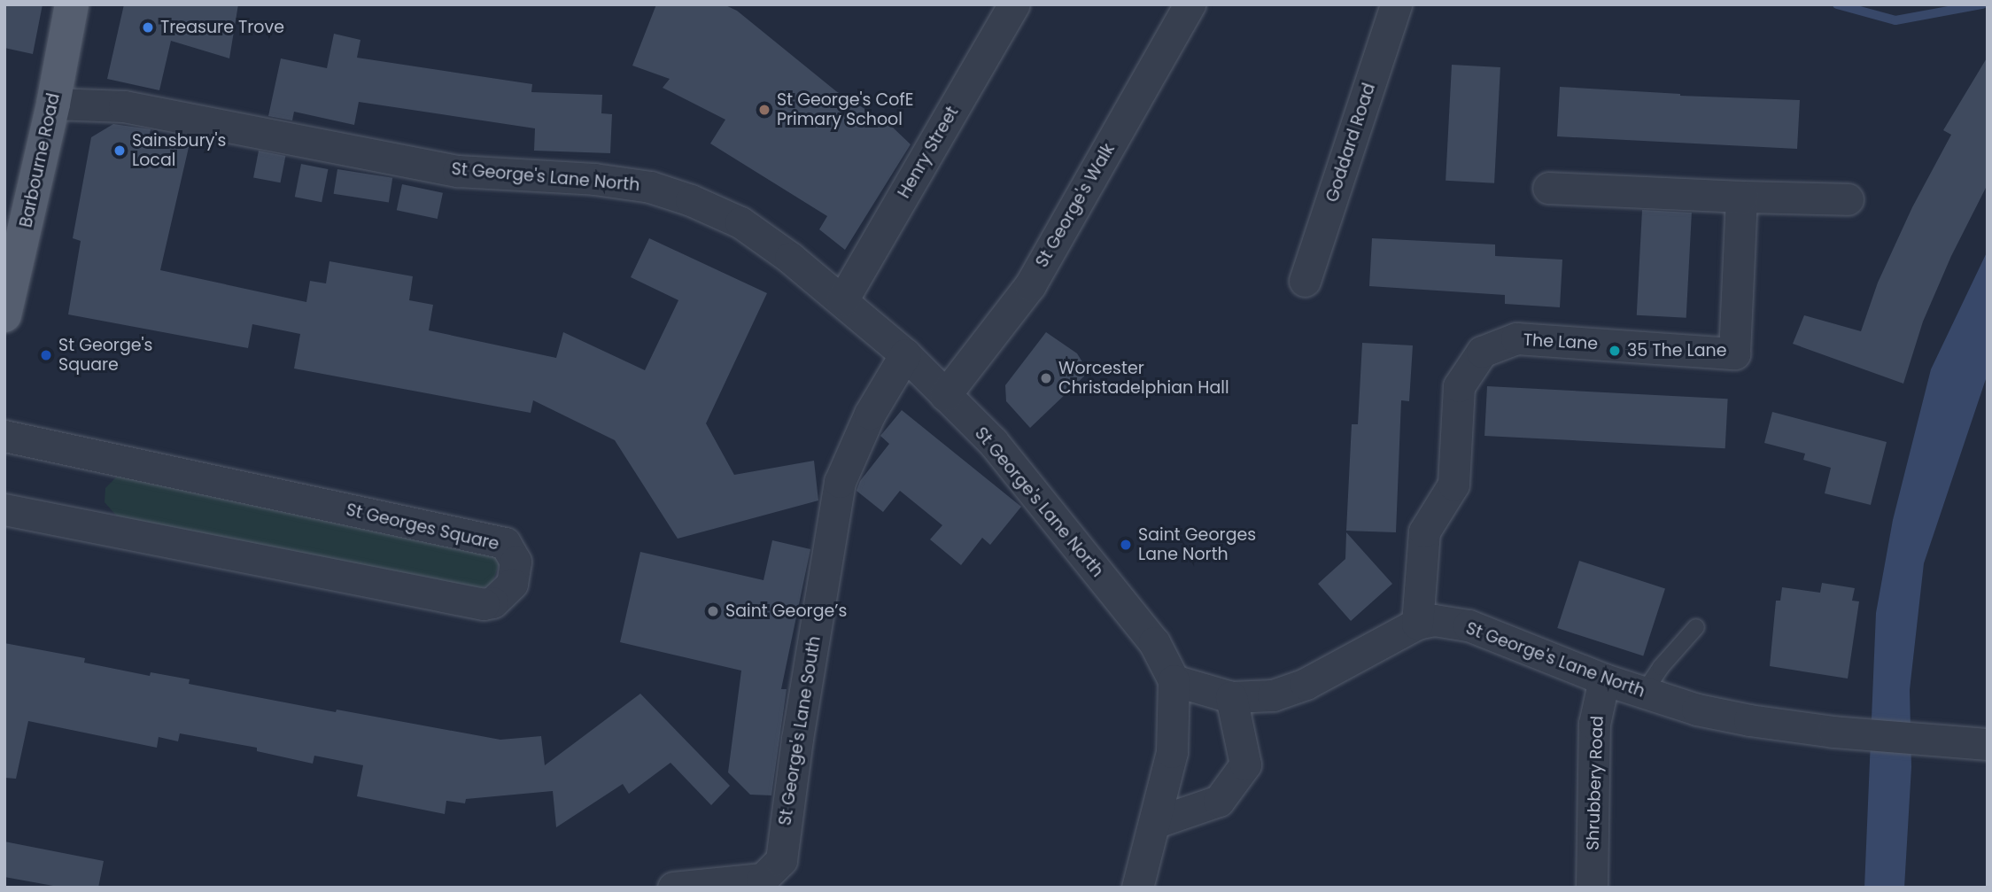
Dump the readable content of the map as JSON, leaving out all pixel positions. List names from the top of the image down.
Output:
{
  "streets": {
    "main road": ["Barbourne Road"],
    "street": [
      "Goddard Road",
      "Henry Street",
      "St George's Lane North",
      "St George's Walk",
      "The Lane",
      "St Georges Square",
      "St George's Lane South",
      "Shrubbery Road"
    ]
  },
  "crossings": [
    ["Henry Street", "St George's Lane North"],
    ["Barbourne Road", "St George's Lane North"],
    ["St George's Lane North", "St George's Walk"],
    ["St George's Lane North", "The Lane"],
    ["St George's Lane North", "St George's Lane South"],
    ["St George's Lane North", "Shrubbery Road"]
  ],
  "places": [
    "Treasure Trove",
    "St George's CofE Primary School",
    "Sainsbury's Local",
    "35 The Lane",
    "St George's Square",
    "Worcester Christadelphian Hall",
    "Saint Georges Lane North",
    "Saint George’s"
  ]
}
